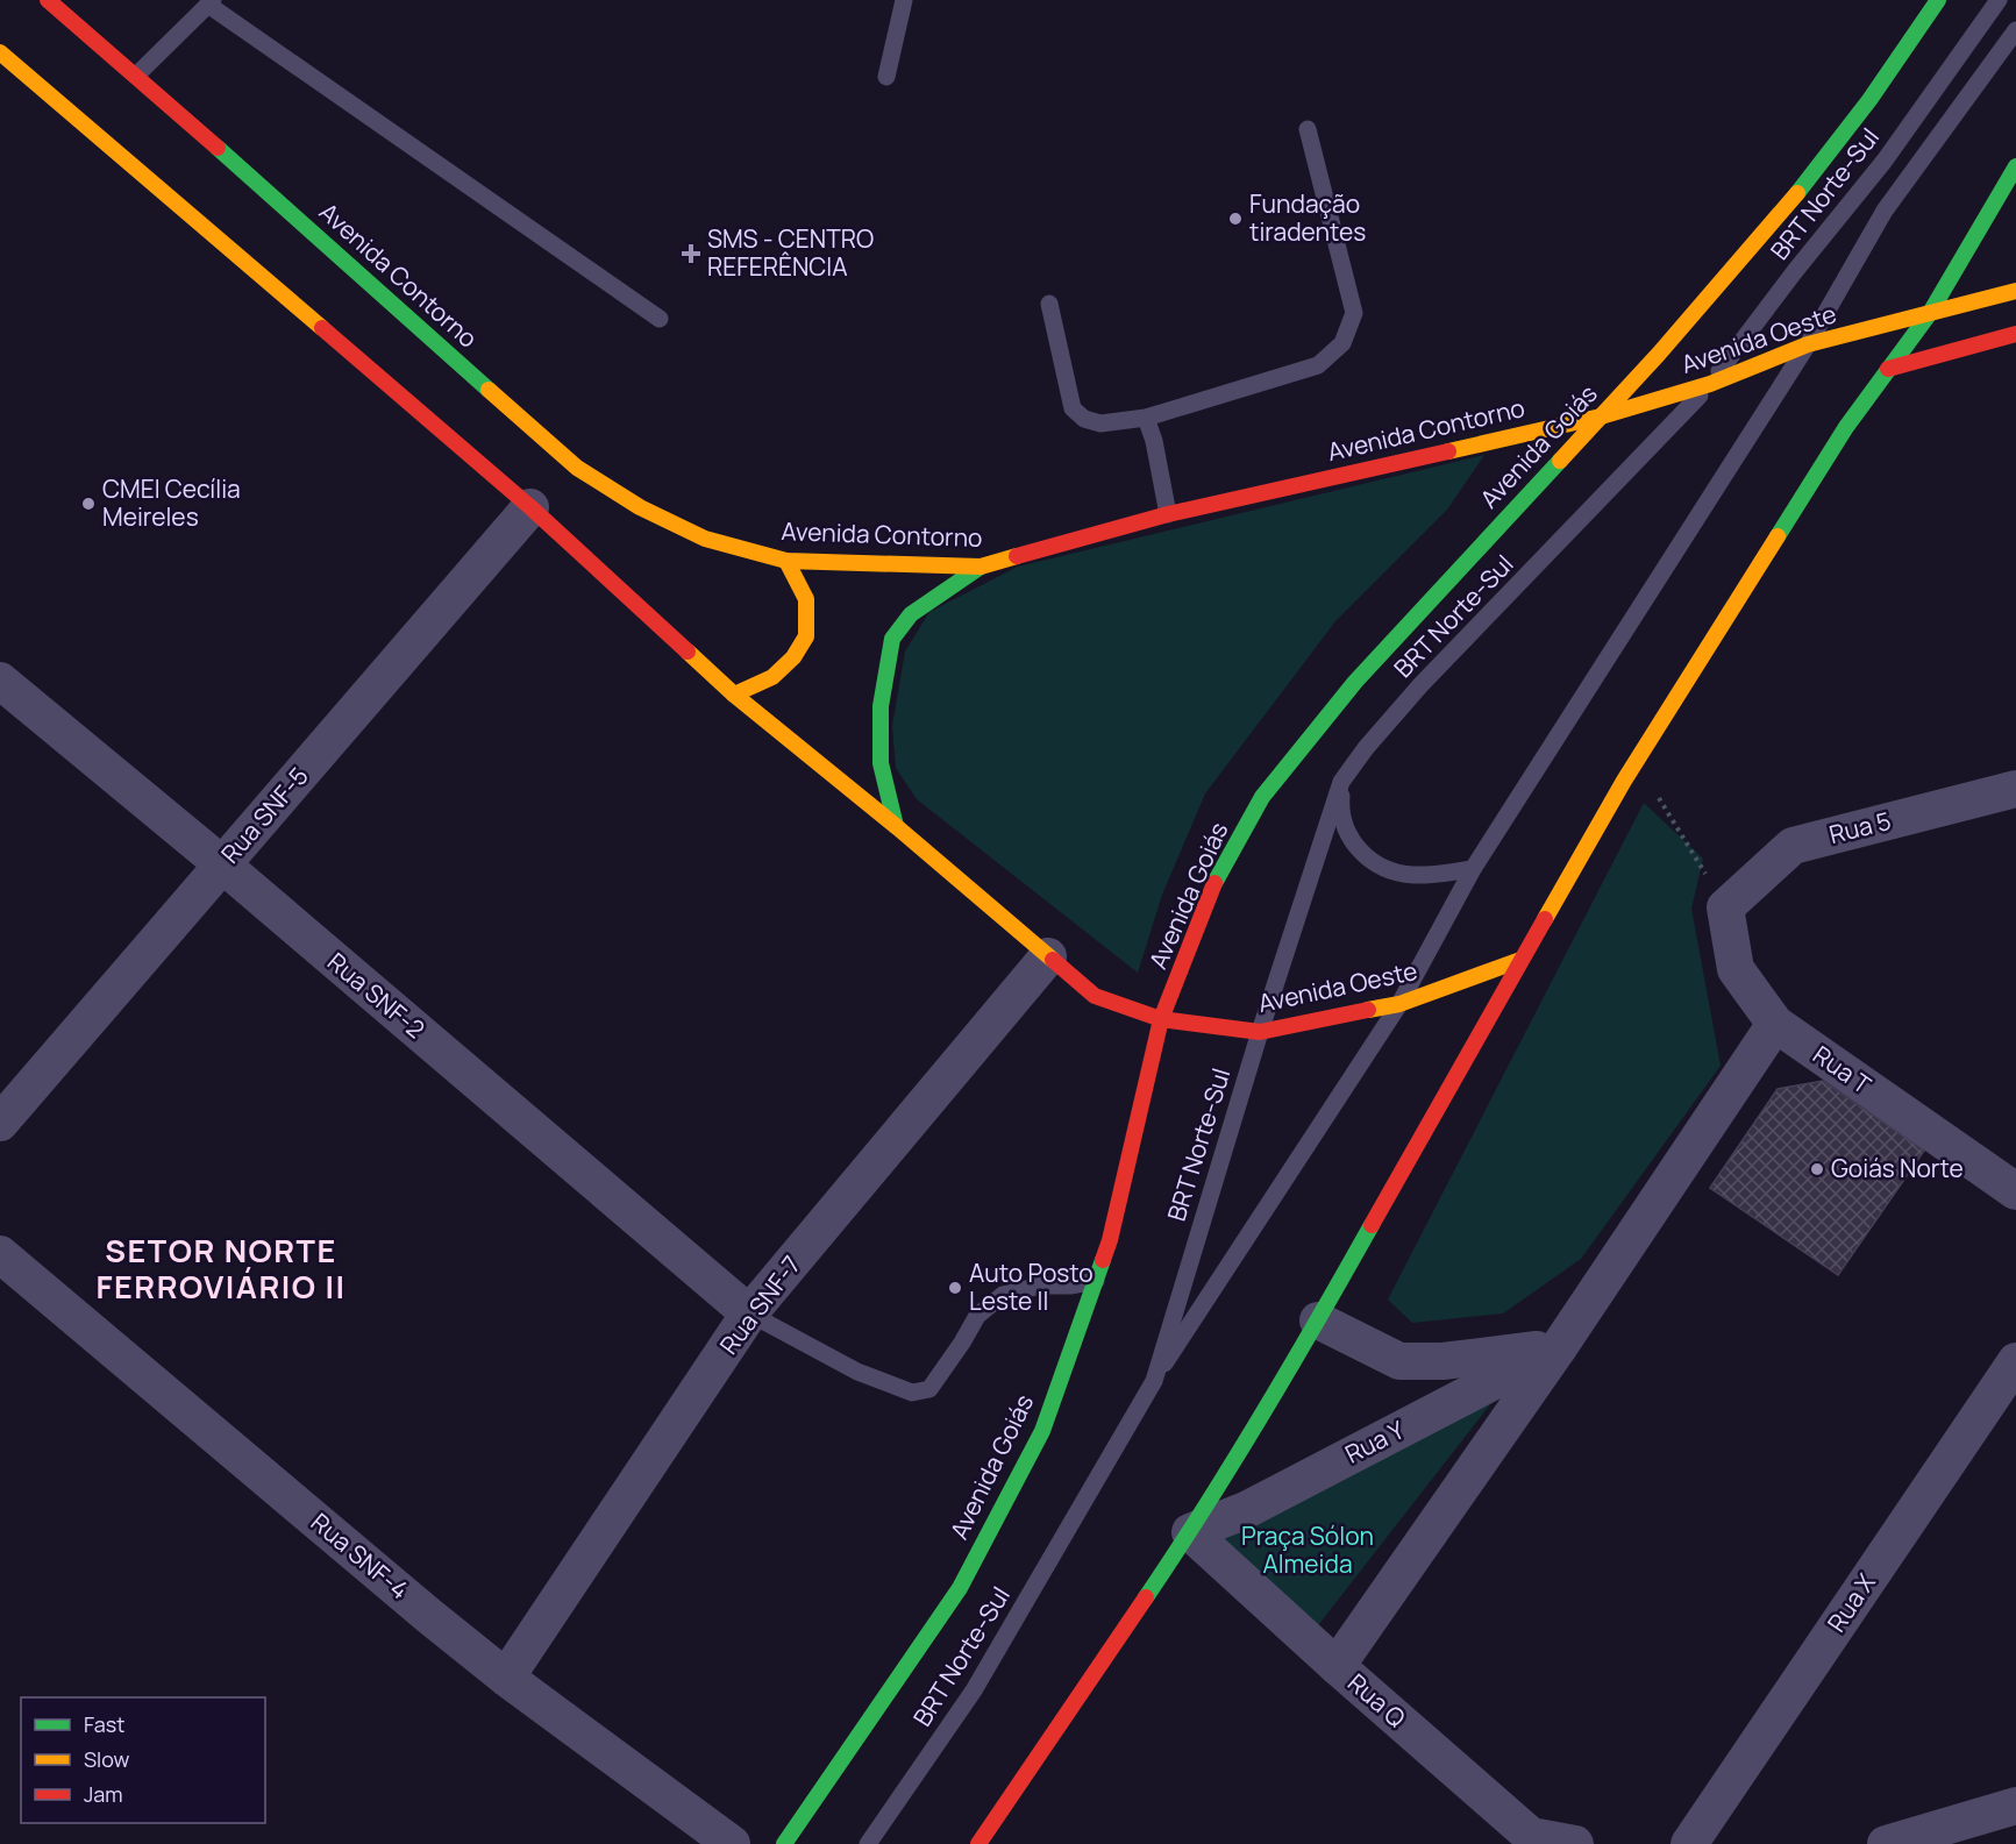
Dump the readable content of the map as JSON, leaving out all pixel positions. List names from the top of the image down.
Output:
{
  "streets": {
    "main road": ["Avenida Contorno", "Avenida Oeste", "Avenida Goiás"],
    "street": [
      "Rua SNF-5",
      "Rua 5",
      "Rua SNF-2",
      "Rua T",
      "Rua SNF-7",
      "Rua Y",
      "Rua SNF-4",
      "Rua X",
      "Rua Q"
    ],
    "lane": ["BRT Norte-Sul"]
  },
  "crossings": [
    ["BRT Norte-Sul", "Avenida Oeste"],
    ["Avenida Contorno", "Avenida Oeste"],
    ["Avenida Contorno", "Avenida Goiás"],
    ["Avenida Oeste", "Avenida Goiás"],
    ["Rua SNF-5", "Rua SNF-2"],
    ["Rua 5", "Rua T"],
    ["Rua SNF-2", "Rua SNF-7"],
    ["Rua T", "Rua Y"],
    ["Rua SNF-7", "Rua SNF-4"],
    ["Rua Y", "Rua Q"]
  ],
  "districts": ["SETOR NORTE FERROVIÁRIO II"],
  "parks": ["Praça Sólon Almeida"],
  "places": {
    "other": [
      "Fundação tiradentes",
      "CMEI Cecília Meireles",
      "Goiás Norte",
      "Auto Posto Leste II"
    ],
    "health": ["SMS - CENTRO REFERÊNCIA"]
  },
  "legend": ["Fast", "Slow", "Jam"]
}
